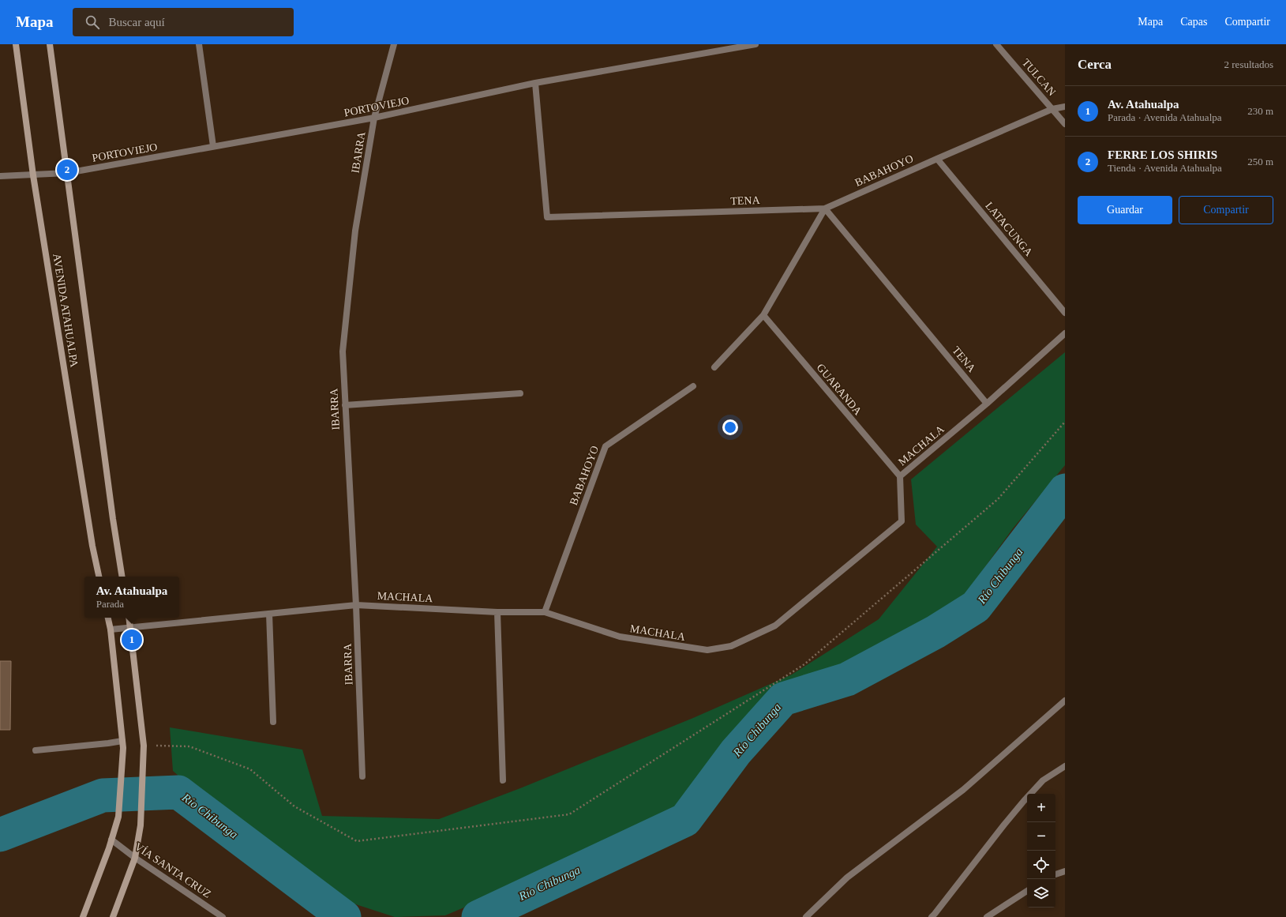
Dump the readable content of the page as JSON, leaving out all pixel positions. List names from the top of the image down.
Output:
{
  "streets": {
    "main road": ["AVENIDA ATAHUALPA"],
    "street": [
      "TULCAN",
      "PORTOVIEJO",
      "IBARRA",
      "BABAHOYO",
      "TENA",
      "LATACUNGA",
      "GUARANDA",
      "MACHALA",
      "VÍA SANTA CRUZ"
    ]
  },
  "crossings": [
    ["TULCAN", "BABAHOYO"],
    ["PORTOVIEJO", "IBARRA"],
    ["PORTOVIEJO", "TENA"],
    ["PORTOVIEJO", "AVENIDA ATAHUALPA"],
    ["IBARRA", "MACHALA"],
    ["BABAHOYO", "TENA"],
    ["BABAHOYO", "LATACUNGA"],
    ["BABAHOYO", "MACHALA"],
    ["TENA", "MACHALA"],
    ["GUARANDA", "MACHALA"]
  ],
  "water": ["Río Chibunga"],
  "page": {
    "header": "Mapa",
    "search": "Buscar aquí",
    "nav": ["Mapa", "Capas", "Compartir"],
    "heading": ["Cerca", "2 resultados"],
    "list": [
      {
        "mark": "1",
        "name": "Av. Atahualpa",
        "note": "Parada · Avenida Atahualpa",
        "value": "230 m"
      },
      {
        "mark": "2",
        "name": "FERRE LOS SHIRIS",
        "note": "Tienda · Avenida Atahualpa",
        "value": "250 m"
      }
    ],
    "pins": ["2", "1"],
    "buttons": ["Guardar", "Compartir"],
    "popup": ["Av. Atahualpa", "Parada"],
    "map_buttons": ["+", "−"]
  }
}
